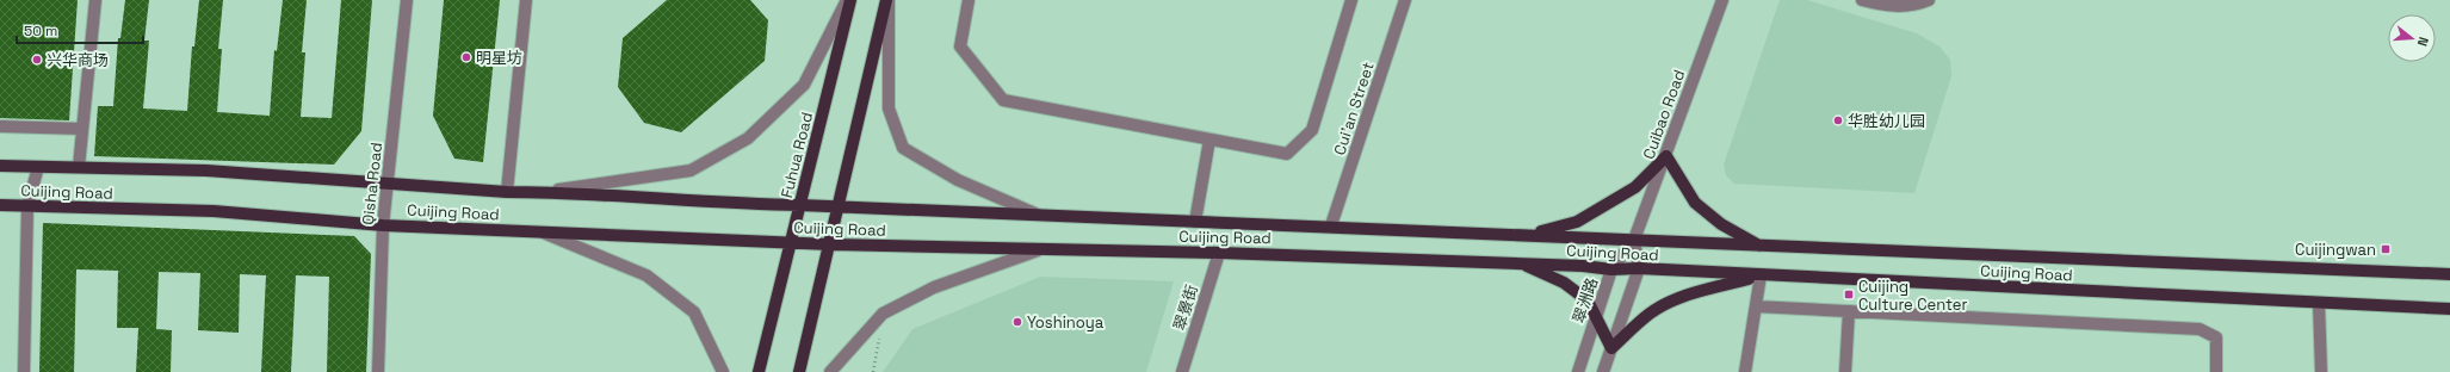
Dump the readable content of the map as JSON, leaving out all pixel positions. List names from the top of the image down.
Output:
{
  "streets": {
    "main road": ["Fuhua Road", "Cuijing Road"],
    "street": [
      "Cui'an Street",
      "Cuibao Road",
      "Qisha Road",
      "翠洲路",
      "翠景街"
    ]
  },
  "crossings": [
    ["Cui'an Street", "Cuijing Road"],
    ["Cuibao Road", "Cuijing Road"],
    ["Cuibao Road", "翠洲路"],
    ["Fuhua Road", "Cuijing Road"],
    ["Qisha Road", "Cuijing Road"],
    ["Cuijing Road", "翠洲路"],
    ["Cuijing Road", "翠景街"]
  ],
  "places": {
    "other": [
      "明星坊",
      "兴华商场",
      "华胜幼儿园",
      "Yoshinoya"
    ],
    "transit": ["Cuijingwan", "Cuijing Culture Center"]
  },
  "scale_bar": "50 m",
  "north": "right"
}
